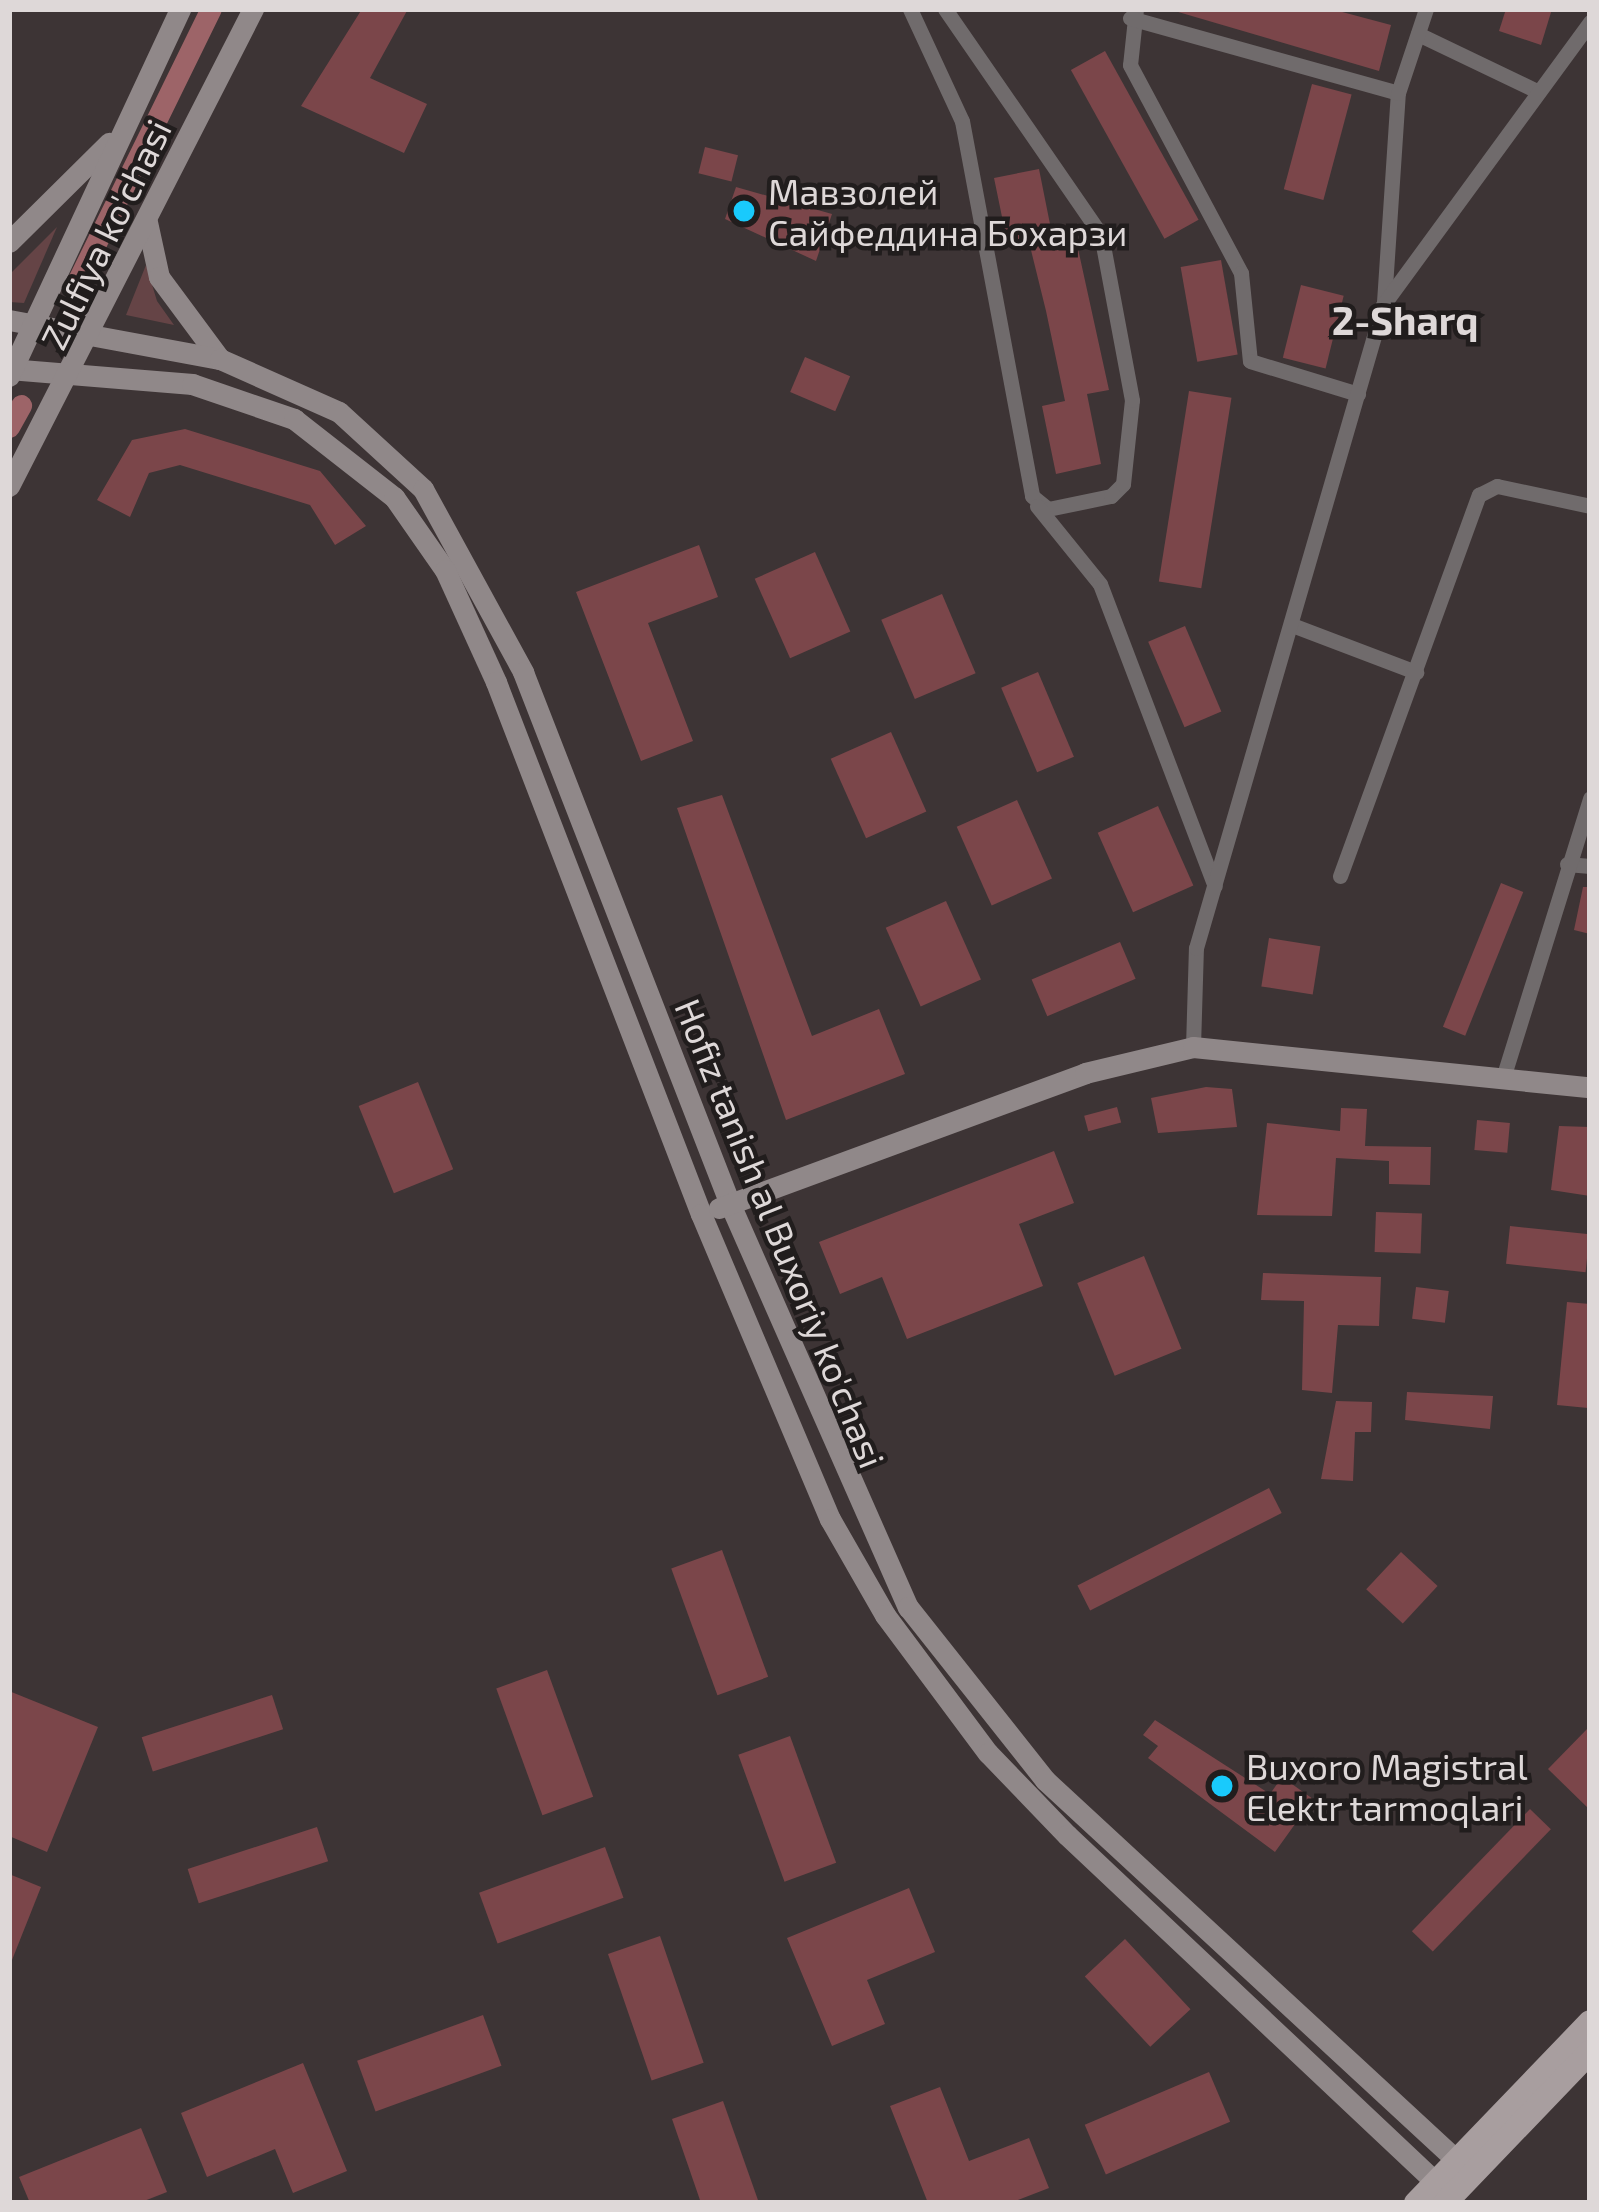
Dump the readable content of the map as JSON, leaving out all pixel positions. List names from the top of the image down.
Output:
{
  "streets": {
    "main road": ["Zulfiya ko'chasi", "Hofiz tanish al Buxoriy ko'chasi"]
  },
  "crossings": [
    ["Zulfiya ko'chasi", "Hofiz tanish al Buxoriy ko'chasi"]
  ],
  "districts": ["2-Sharq"],
  "places": ["Мавзолей Сайфеддина Бохарзи", "Buxoro Magistral Elektr tarmoqlari"]
}
